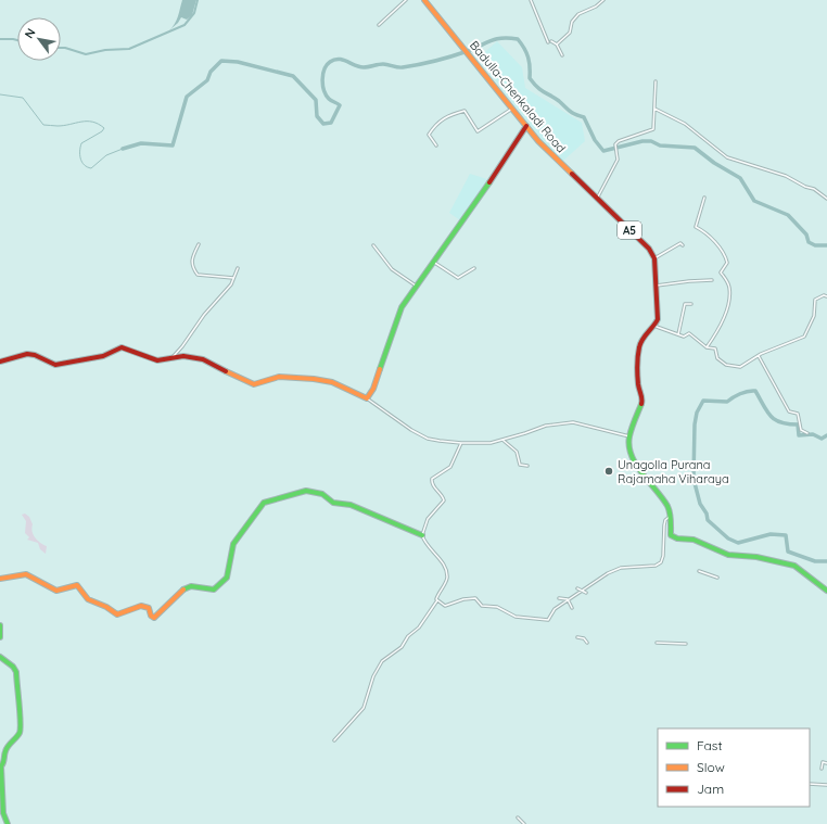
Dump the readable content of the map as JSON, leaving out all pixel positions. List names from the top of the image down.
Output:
{
  "streets": {
    "main road": ["Badulla-Chenkaladi Road", "A5"]
  },
  "places": ["Unagolla Purana Rajamaha Viharaya"],
  "legend": ["Fast", "Slow", "Jam"],
  "north": "top left"
}
